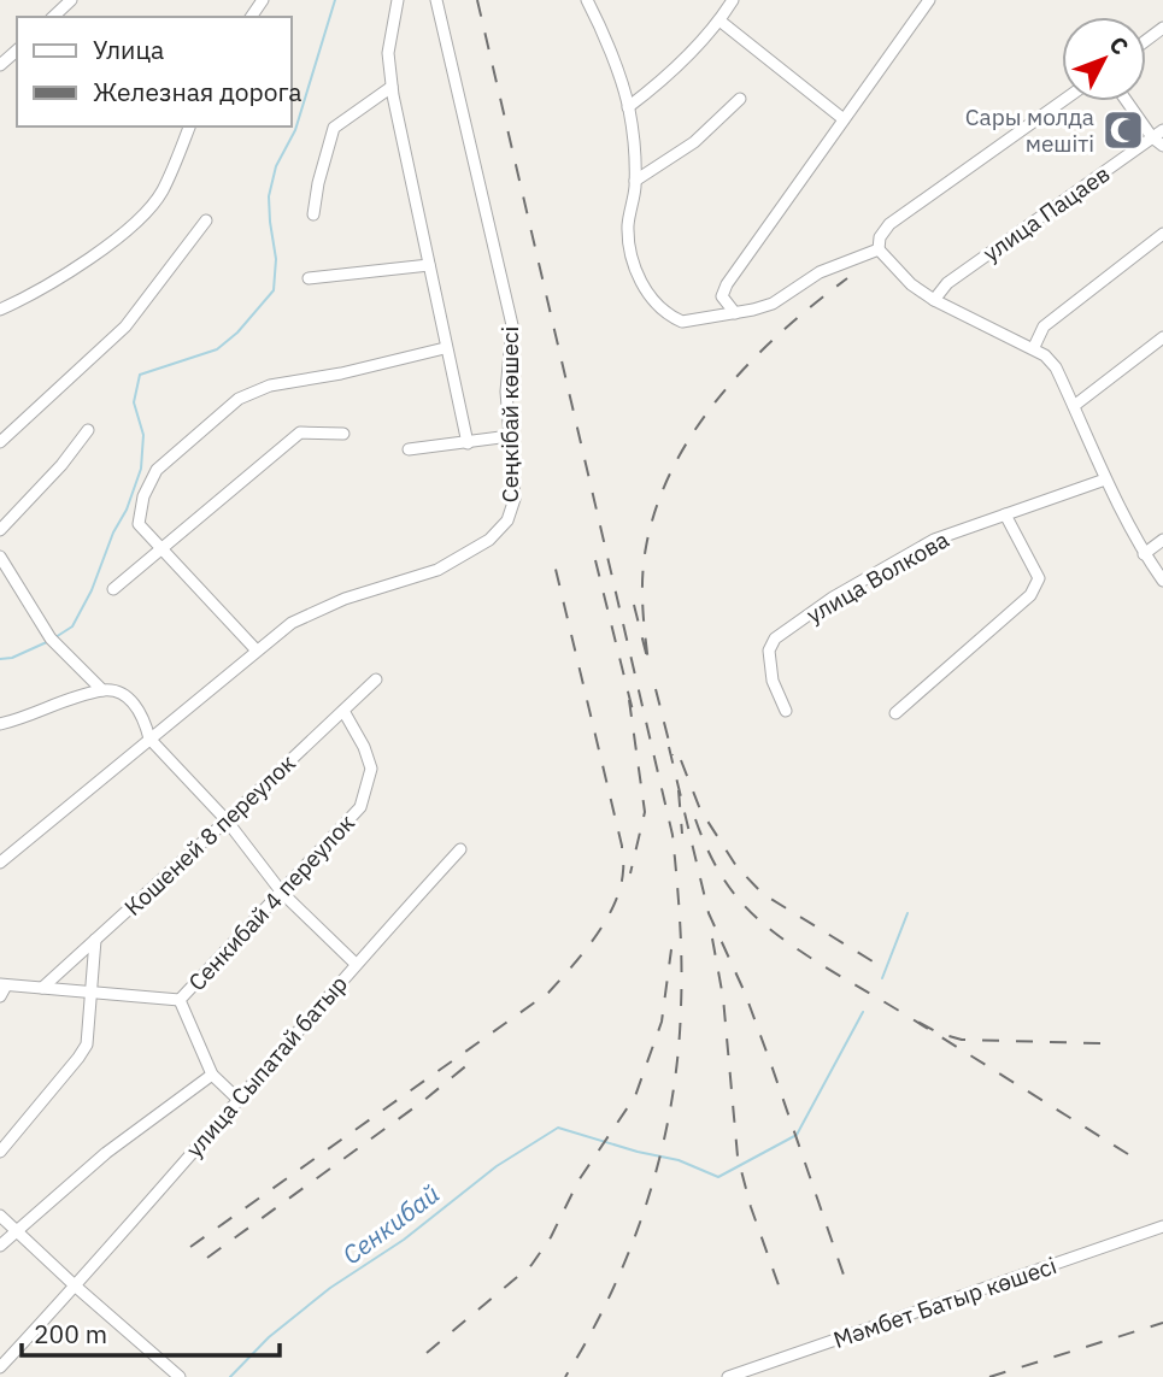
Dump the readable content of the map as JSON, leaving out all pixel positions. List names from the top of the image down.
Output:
{
  "streets": {
    "street": [
      "улица Пацаев",
      "Сеңкібай көшесі",
      "улица Волкова",
      "Кошеней 8 переулок",
      "Сенкибай 4 переулок",
      "улица Сыпатай батыр",
      "Мәмбет Батыр көшесі"
    ]
  },
  "crossings": [
    ["Кошеней 8 переулок", "Сенкибай 4 переулок"],
    ["Сенкибай 4 переулок", "улица Сыпатай батыр"]
  ],
  "water": ["Сенкибай"],
  "places": {
    "mosque": ["Сары молда мешіті"]
  },
  "legend": ["Улица", "Железная дорога"],
  "scale_bar": "200 m",
  "north": "top right"
}
